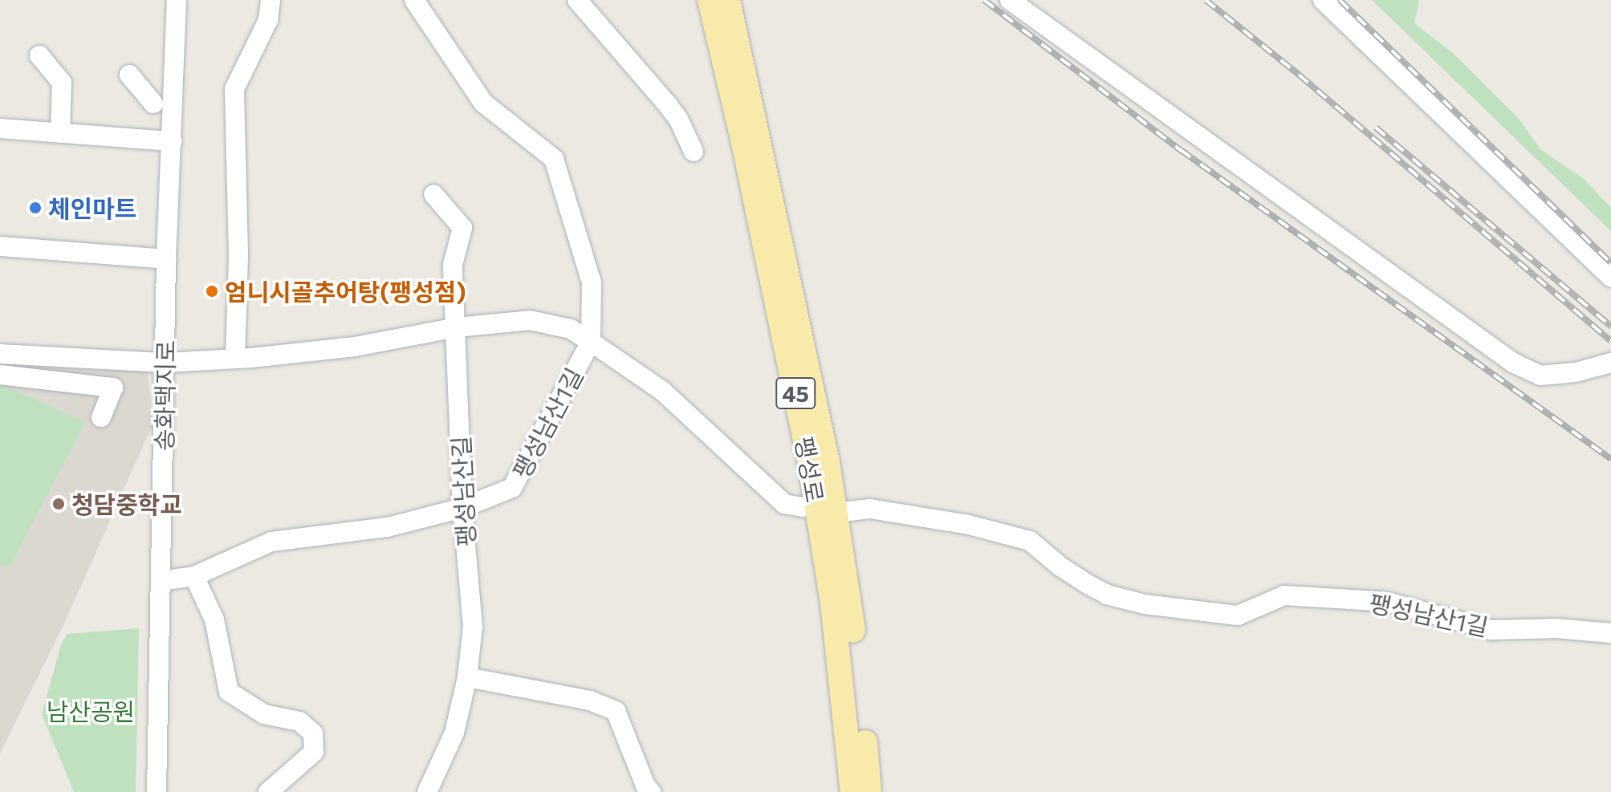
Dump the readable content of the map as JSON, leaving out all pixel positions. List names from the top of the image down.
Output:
{
  "streets": {
    "main road": ["45", "팽성로"],
    "street": ["송화택지로", "팽성남산1길", "팽성남산길"]
  },
  "crossings": [
    ["송화택지로", "팽성남산1길"],
    ["팽성남산1길", "팽성남산길"]
  ],
  "parks": ["남산공원"],
  "places": ["체인마트", "엄니시골추어탕(팽성점)", "청담중학교"]
}
